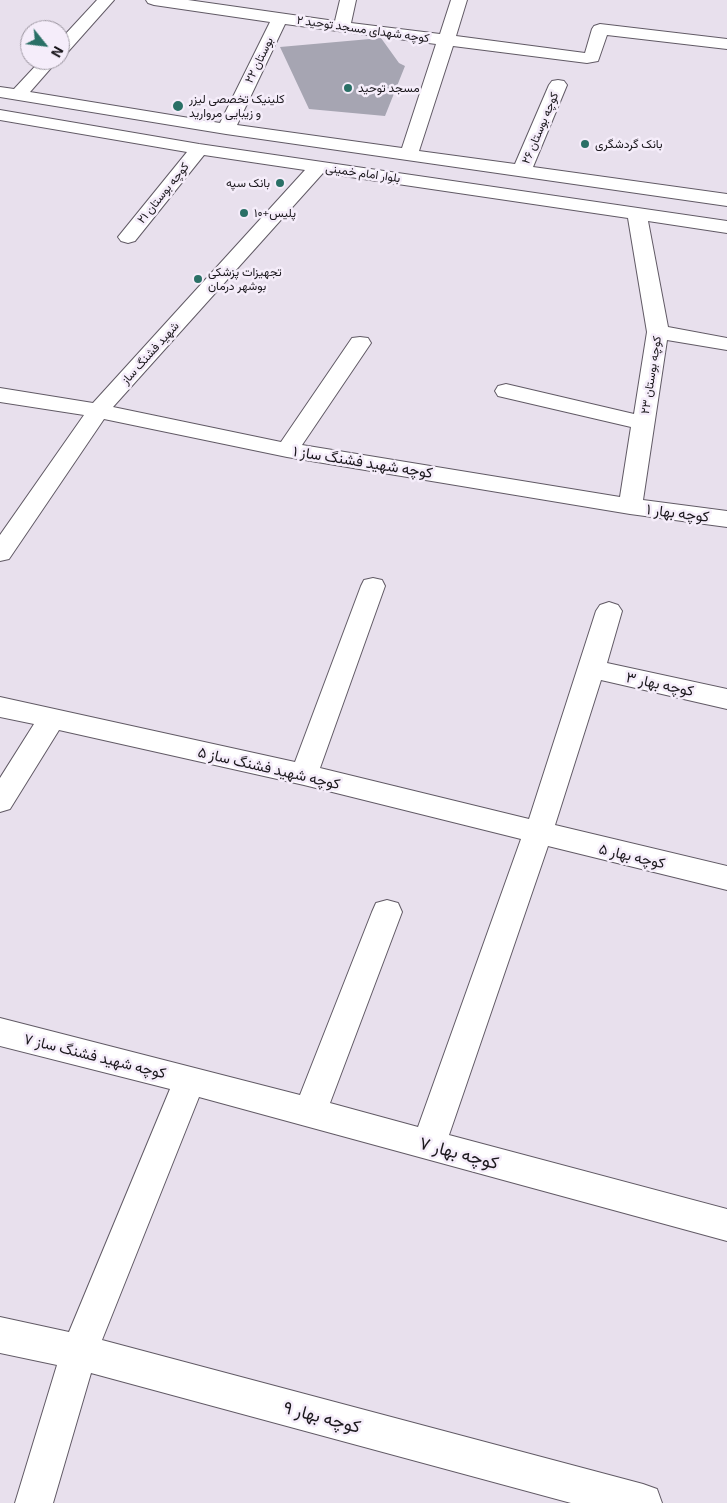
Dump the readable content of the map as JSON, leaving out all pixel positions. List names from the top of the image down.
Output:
{
  "streets": {
    "street": [
      "کوچه شهدای مسجد توحید ۲",
      "بوستان ۲۲",
      "کوچه بوستان ۲۶",
      "بلوار امام خمینی",
      "کوچه بوستان ۲۱",
      "شهید فشنگ ساز",
      "کوچه بوستان ۲۳",
      "کوچه شهید فشنگ ساز ۱",
      "کوچه بهار ۱",
      "کوچه بهار ۳",
      "کوچه شهید فشنگ ساز ۵",
      "کوچه بهار ۵",
      "کوچه شهید فشنگ ساز ۷",
      "کوچه بهار ۷",
      "کوچه بهار ۹"
    ]
  },
  "crossings": [
    ["کوچه شهدای مسجد توحید ۲", "بوستان ۲۲"],
    ["بوستان ۲۲", "بلوار امام خمینی"],
    ["کوچه بوستان ۲۶", "بلوار امام خمینی"],
    ["بلوار امام خمینی", "کوچه بوستان ۲۱"],
    ["بلوار امام خمینی", "شهید فشنگ ساز"],
    ["بلوار امام خمینی", "کوچه بوستان ۲۳"],
    ["شهید فشنگ ساز", "کوچه شهید فشنگ ساز ۱"],
    ["کوچه بوستان ۲۳", "کوچه شهید فشنگ ساز ۱"],
    ["کوچه بوستان ۲۳", "کوچه بهار ۱"],
    ["کوچه شهید فشنگ ساز ۱", "کوچه بهار ۱"],
    ["کوچه شهید فشنگ ساز ۵", "کوچه بهار ۵"],
    ["کوچه شهید فشنگ ساز ۷", "کوچه بهار ۷"]
  ],
  "places": [
    "مسجد توحید",
    "کلینیک تخصصی لیزر و زیبایی مروارید",
    "بانک گردشگری",
    "بانک سپه",
    "پلیس+۱۰",
    "تجهیزات پزشکی بوشهر درمان"
  ],
  "north": "bottom right"
}
